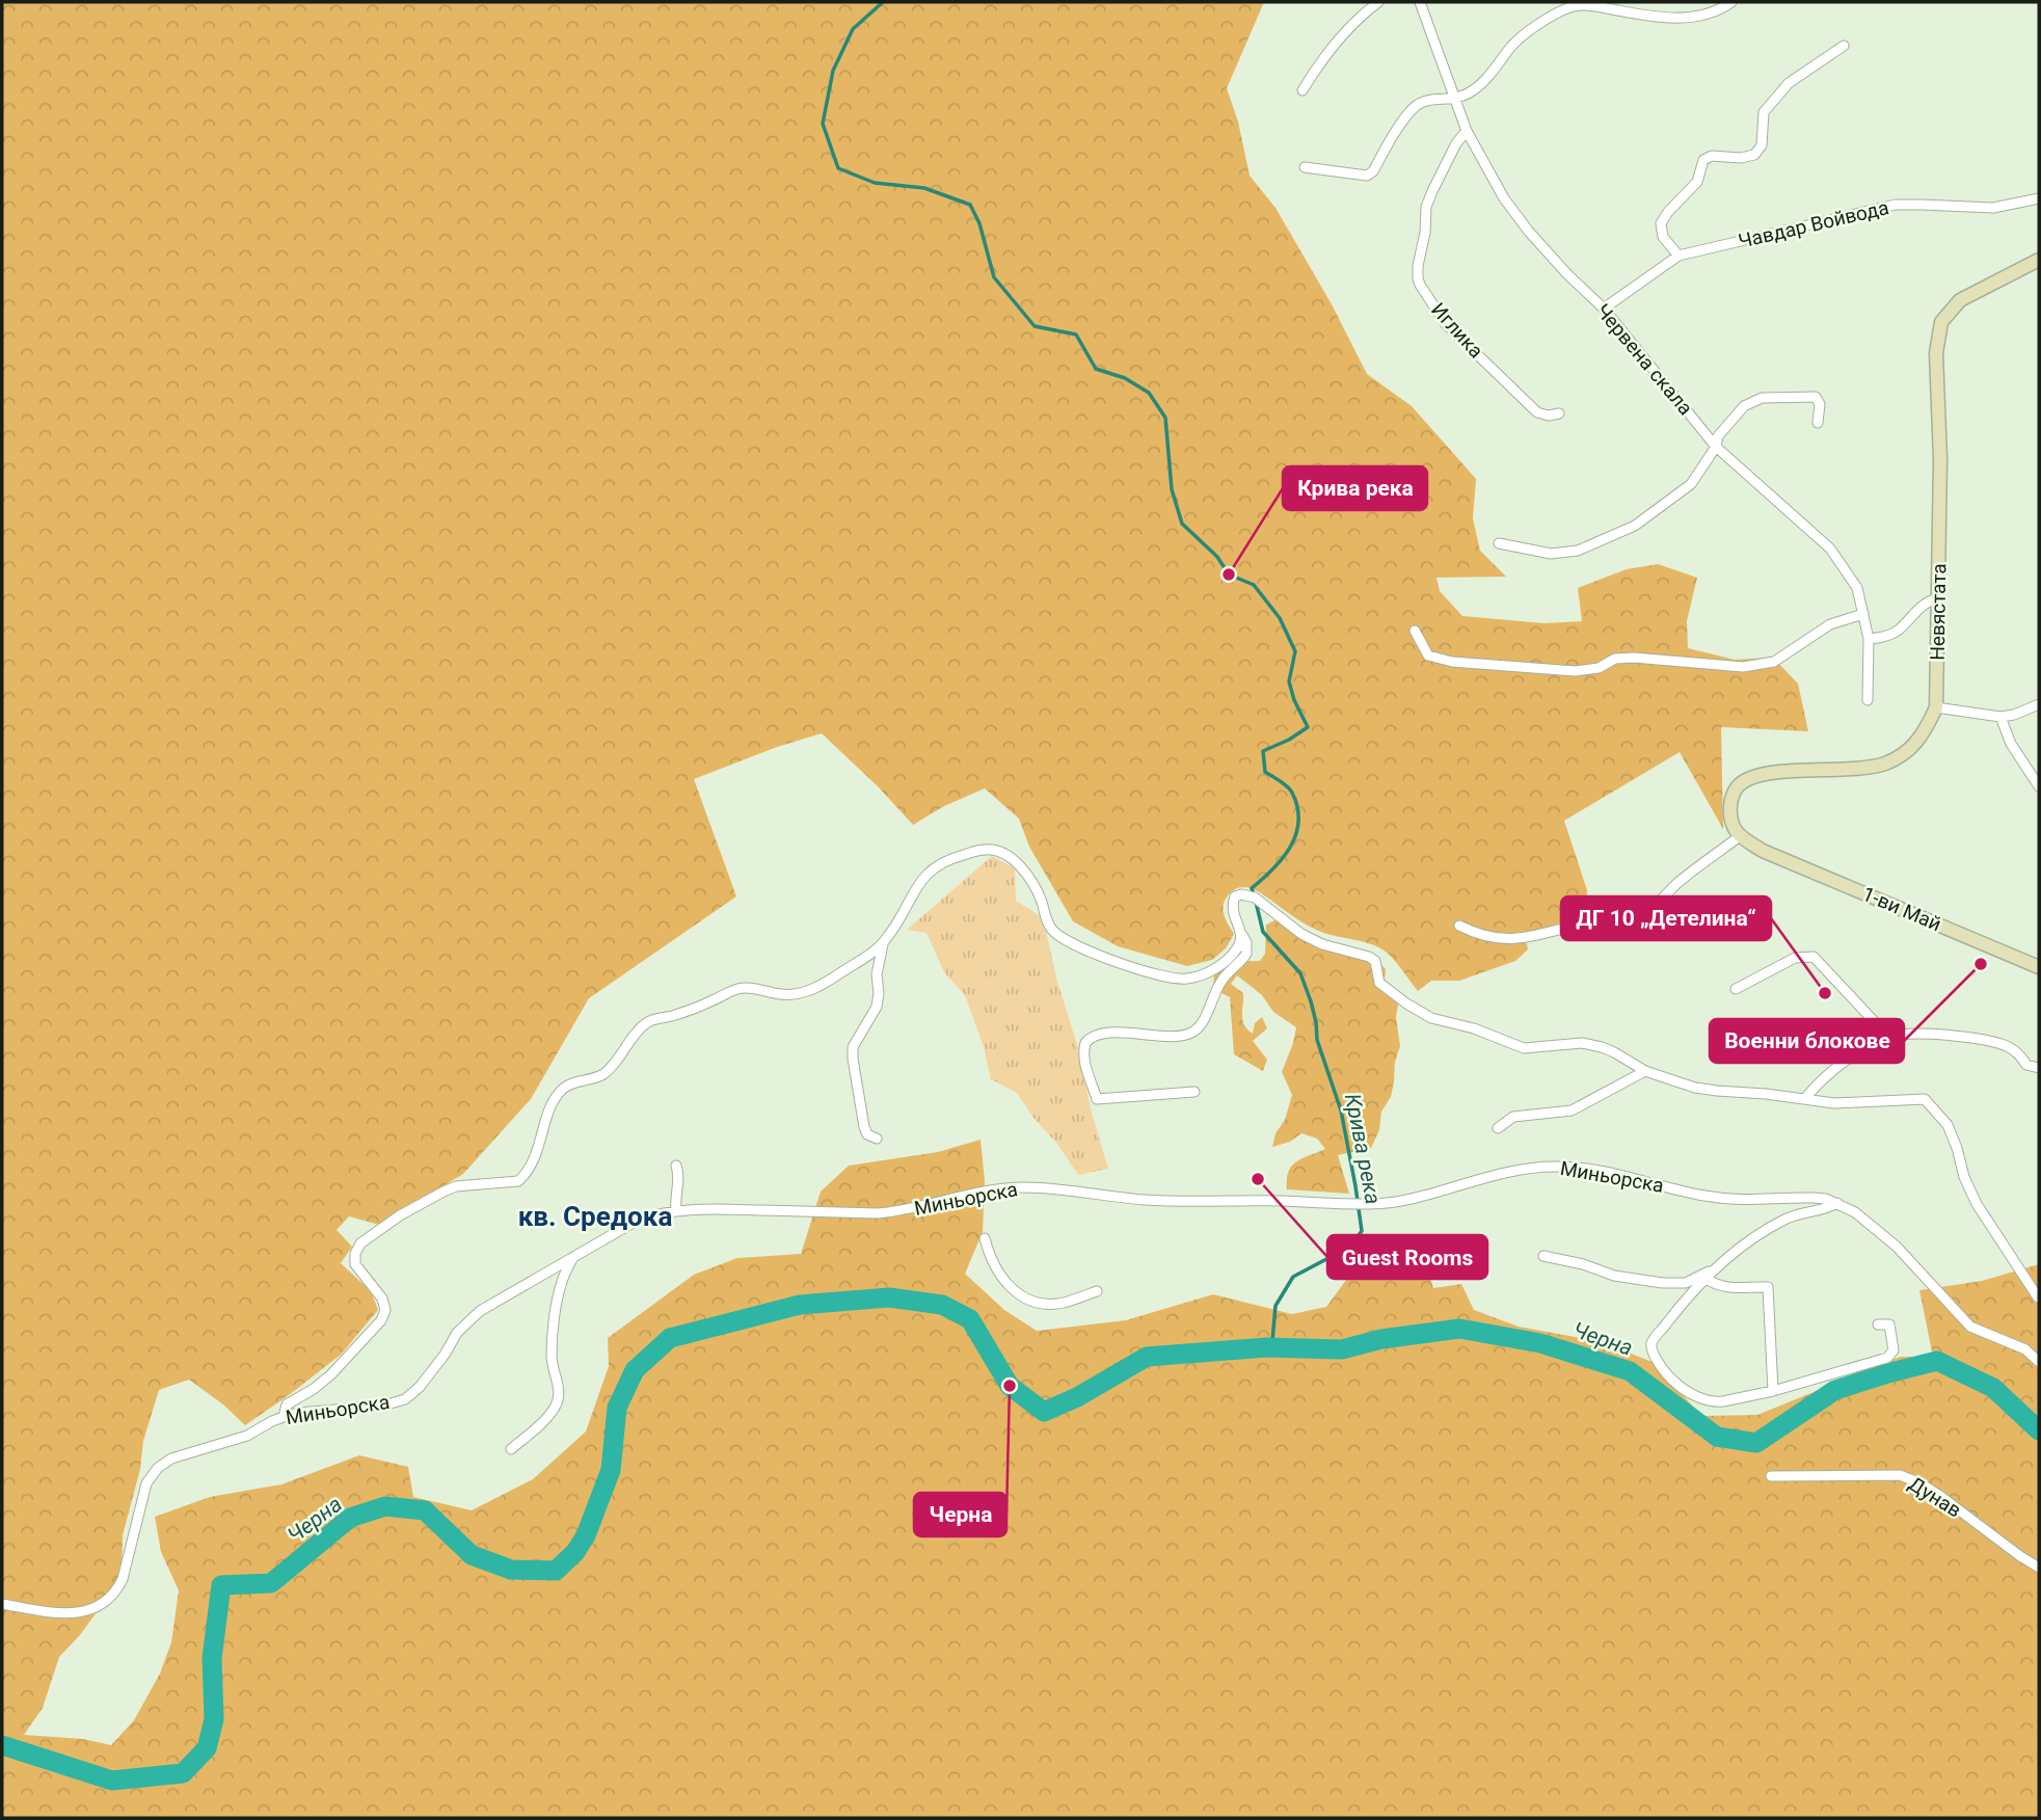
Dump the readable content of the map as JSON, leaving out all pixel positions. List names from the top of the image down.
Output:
{
  "streets": {
    "street": [
      "Чавдар Войвода",
      "Иглика",
      "Червена скала",
      "Невястата",
      "1-ви Май",
      "Миньорска",
      "Дунав"
    ]
  },
  "crossings": [
    ["Чавдар Войвода", "Червена скала"],
    ["Иглика", "Червена скала"],
    ["Невястата", "1-ви Май"]
  ],
  "districts": ["кв. Средока"],
  "water": ["Крива река", "Черна"],
  "places": [
    "Крива река",
    "Военни блокове",
    "ДГ 10 „Детелина“",
    "Guest Rooms",
    "Черна"
  ]
}
